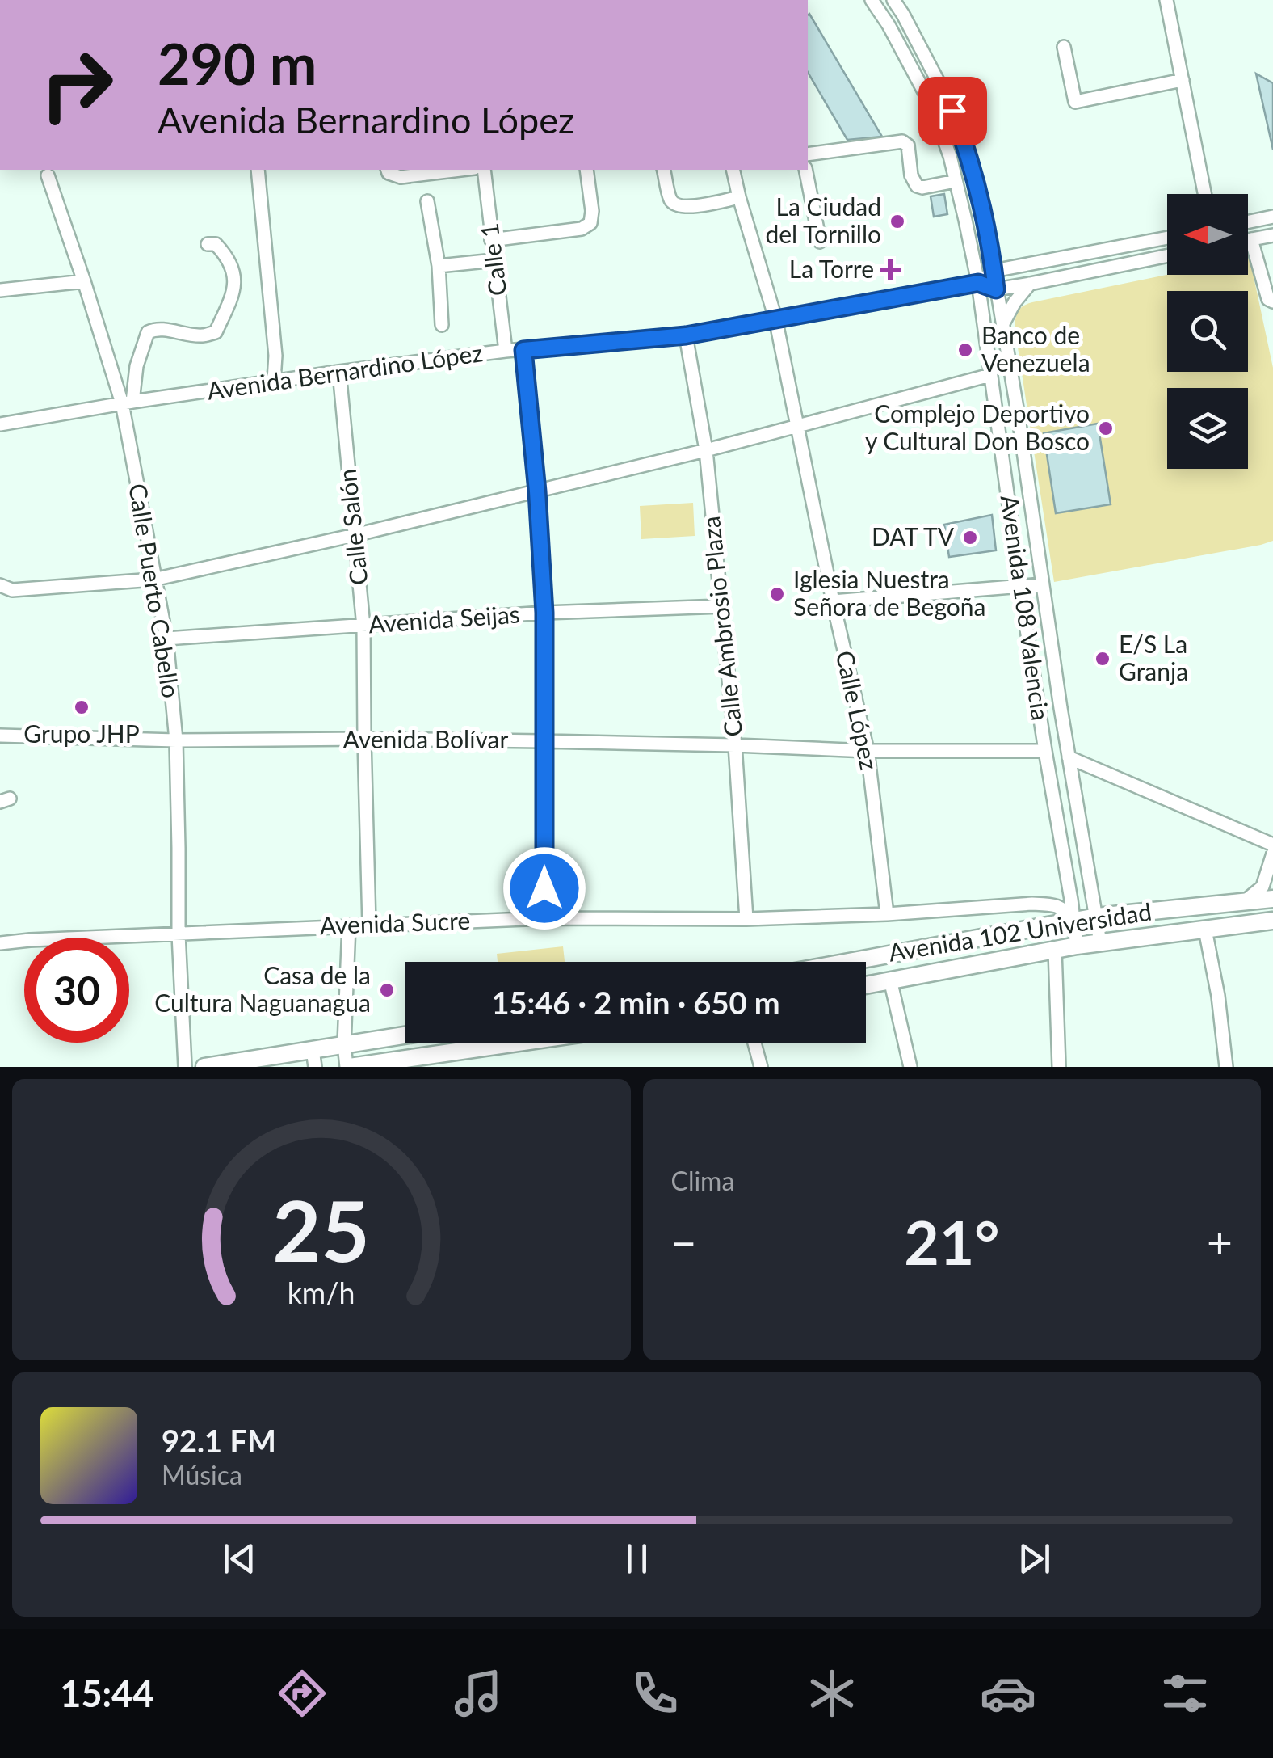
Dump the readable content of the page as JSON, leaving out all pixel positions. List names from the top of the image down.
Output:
{
  "streets": {
    "main road": ["Avenida 102 Universidad"],
    "street": [
      "Calle 1",
      "Avenida Bernardino López",
      "Calle Salón",
      "Calle Puerto Cabello",
      "Avenida 108 Valencia",
      "Avenida Seijas",
      "Calle Ambrosio Plaza",
      "Calle López",
      "Avenida Bolívar",
      "Avenida Sucre"
    ]
  },
  "crossings": [
    ["Calle 1", "Avenida Bernardino López"],
    ["Avenida Bernardino López", "Calle Salón"],
    ["Avenida Bernardino López", "Calle Puerto Cabello"],
    ["Avenida Bernardino López", "Avenida 108 Valencia"],
    ["Avenida Bernardino López", "Calle Ambrosio Plaza"],
    ["Avenida Bernardino López", "Calle López"],
    ["Calle Salón", "Avenida Seijas"],
    ["Calle Salón", "Avenida Bolívar"],
    ["Calle Salón", "Avenida Sucre"],
    ["Calle Puerto Cabello", "Avenida Seijas"],
    ["Calle Puerto Cabello", "Avenida Bolívar"],
    ["Calle Puerto Cabello", "Avenida Sucre"],
    ["Avenida 108 Valencia", "Avenida Bolívar"],
    ["Avenida 108 Valencia", "Avenida Sucre"],
    ["Avenida 108 Valencia", "Avenida 102 Universidad"],
    ["Avenida Seijas", "Calle Ambrosio Plaza"],
    ["Calle Ambrosio Plaza", "Avenida Bolívar"],
    ["Calle Ambrosio Plaza", "Avenida Sucre"],
    ["Calle López", "Avenida Bolívar"],
    ["Calle López", "Avenida Sucre"],
    ["Avenida Sucre", "Avenida 102 Universidad"]
  ],
  "places": {
    "other": [
      "La Ciudad del Tornillo",
      "Banco de Venezuela",
      "Complejo Deportivo y Cultural Don Bosco",
      "DAT TV",
      "Iglesia Nuestra Señora de Begoña",
      "E/S La Granja",
      "Grupo JHP",
      "Casa de la Cultura Naguanagua"
    ],
    "health": ["La Torre"]
  },
  "north": "left",
  "page": {
    "turn": ["290 m", "Avenida Bernardino López"],
    "limit": "30",
    "trip": "15:46 · 2 min · 650 m",
    "tile": "Clima",
    "heat": ["−", "21°", "+"],
    "song": ["92.1 FM", "Música"],
    "tabs": "15:44",
    "gauge": ["25", "km/h"]
  }
}
